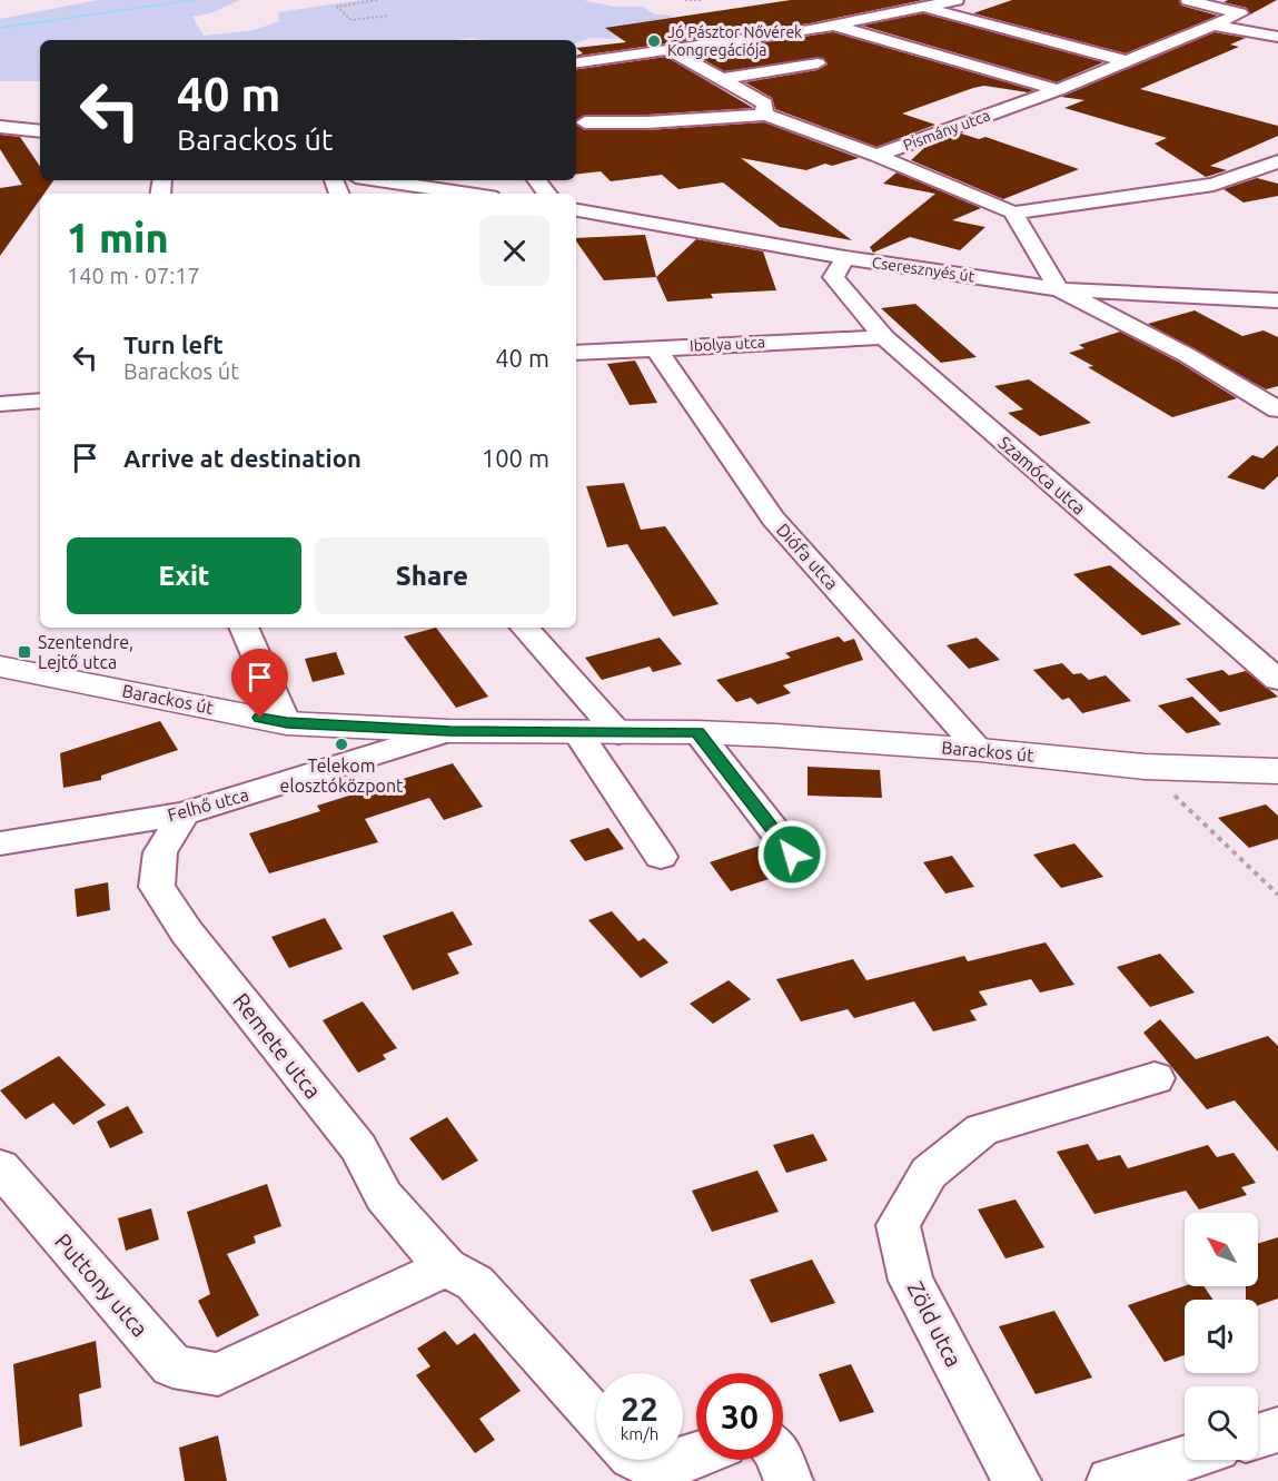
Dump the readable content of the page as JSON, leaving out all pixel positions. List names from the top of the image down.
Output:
{
  "streets": {
    "street": [
      "Pismány utca",
      "Cseresznyés út",
      "Ibolya utca",
      "Szamóca utca",
      "Diófa utca",
      "Barackos út",
      "Felhő utca",
      "Remete utca",
      "Puttony utca",
      "Zöld utca"
    ]
  },
  "crossings": [
    ["Cseresznyés út", "Szamóca utca"],
    ["Ibolya utca", "Szamóca utca"],
    ["Ibolya utca", "Diófa utca"],
    ["Diófa utca", "Barackos út"],
    ["Barackos út", "Felhő utca"],
    ["Felhő utca", "Remete utca"],
    ["Remete utca", "Puttony utca"]
  ],
  "places": {
    "other": ["Jó Pásztor Nővérek Kongregációja", "Telekom elosztóközpont"],
    "transit": ["Szentendre, Lejtő utca"]
  },
  "north": "top left",
  "page": {
    "turn": ["40 m", "Barackos út"],
    "heading": ["1 min", "140 m · 07:17"],
    "list": [
      {
        "name": "Turn left",
        "note": "Barackos út",
        "value": "40 m"
      },
      {
        "name": "Arrive at destination",
        "value": "100 m"
      }
    ],
    "buttons": ["Exit", "Share"],
    "speed": "22 km/h",
    "limit": "30"
  }
}
